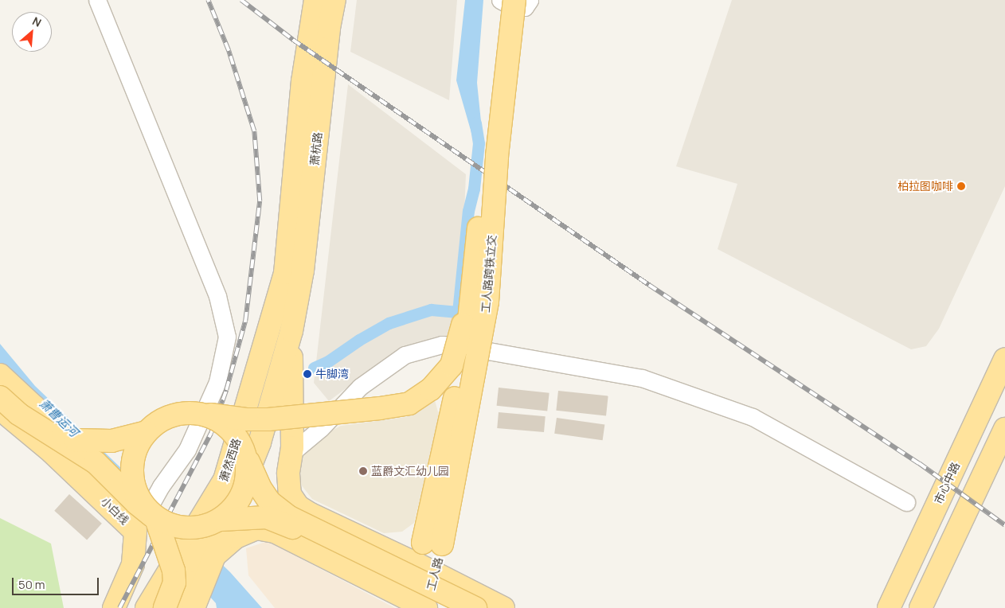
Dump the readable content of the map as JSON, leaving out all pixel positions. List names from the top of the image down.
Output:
{
  "streets": {
    "main road": [
      "萧杭路",
      "工人路跨铁立交",
      "萧然西路",
      "市心中路",
      "小白线",
      "工人路"
    ]
  },
  "crossings": [
    ["萧杭路", "萧然西路"],
    ["工人路跨铁立交", "工人路"]
  ],
  "water": ["萧曹运河"],
  "places": ["柏拉图咖啡", "牛脚湾", "蓝爵文汇幼儿园"],
  "scale_bar": "50 m",
  "north": "top right"
}
